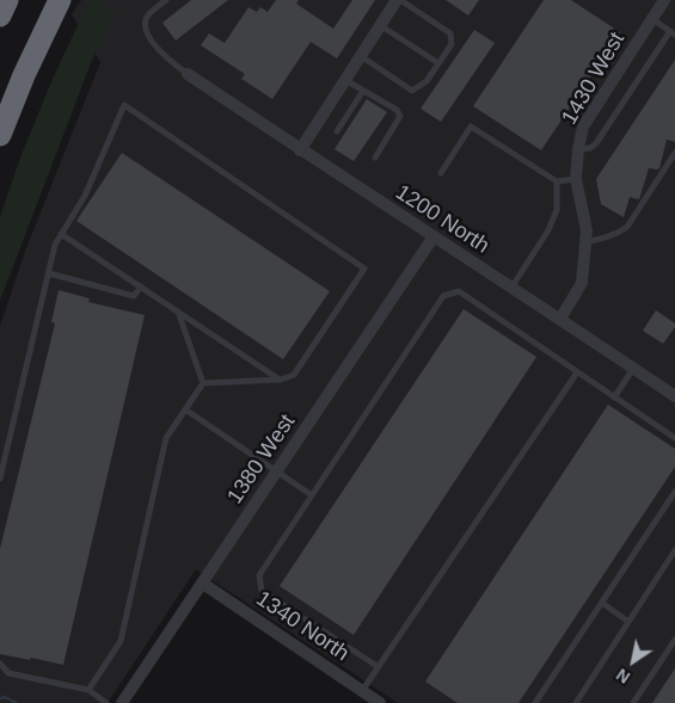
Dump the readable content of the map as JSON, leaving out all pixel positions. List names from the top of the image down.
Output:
{
  "streets": {
    "street": [
      "1430 West",
      "1200 North",
      "1380 West",
      "1340 North"
    ]
  },
  "crossings": [
    ["1430 West", "1200 North"],
    ["1200 North", "1380 West"],
    ["1380 West", "1340 North"]
  ],
  "north": "bottom left"
}
